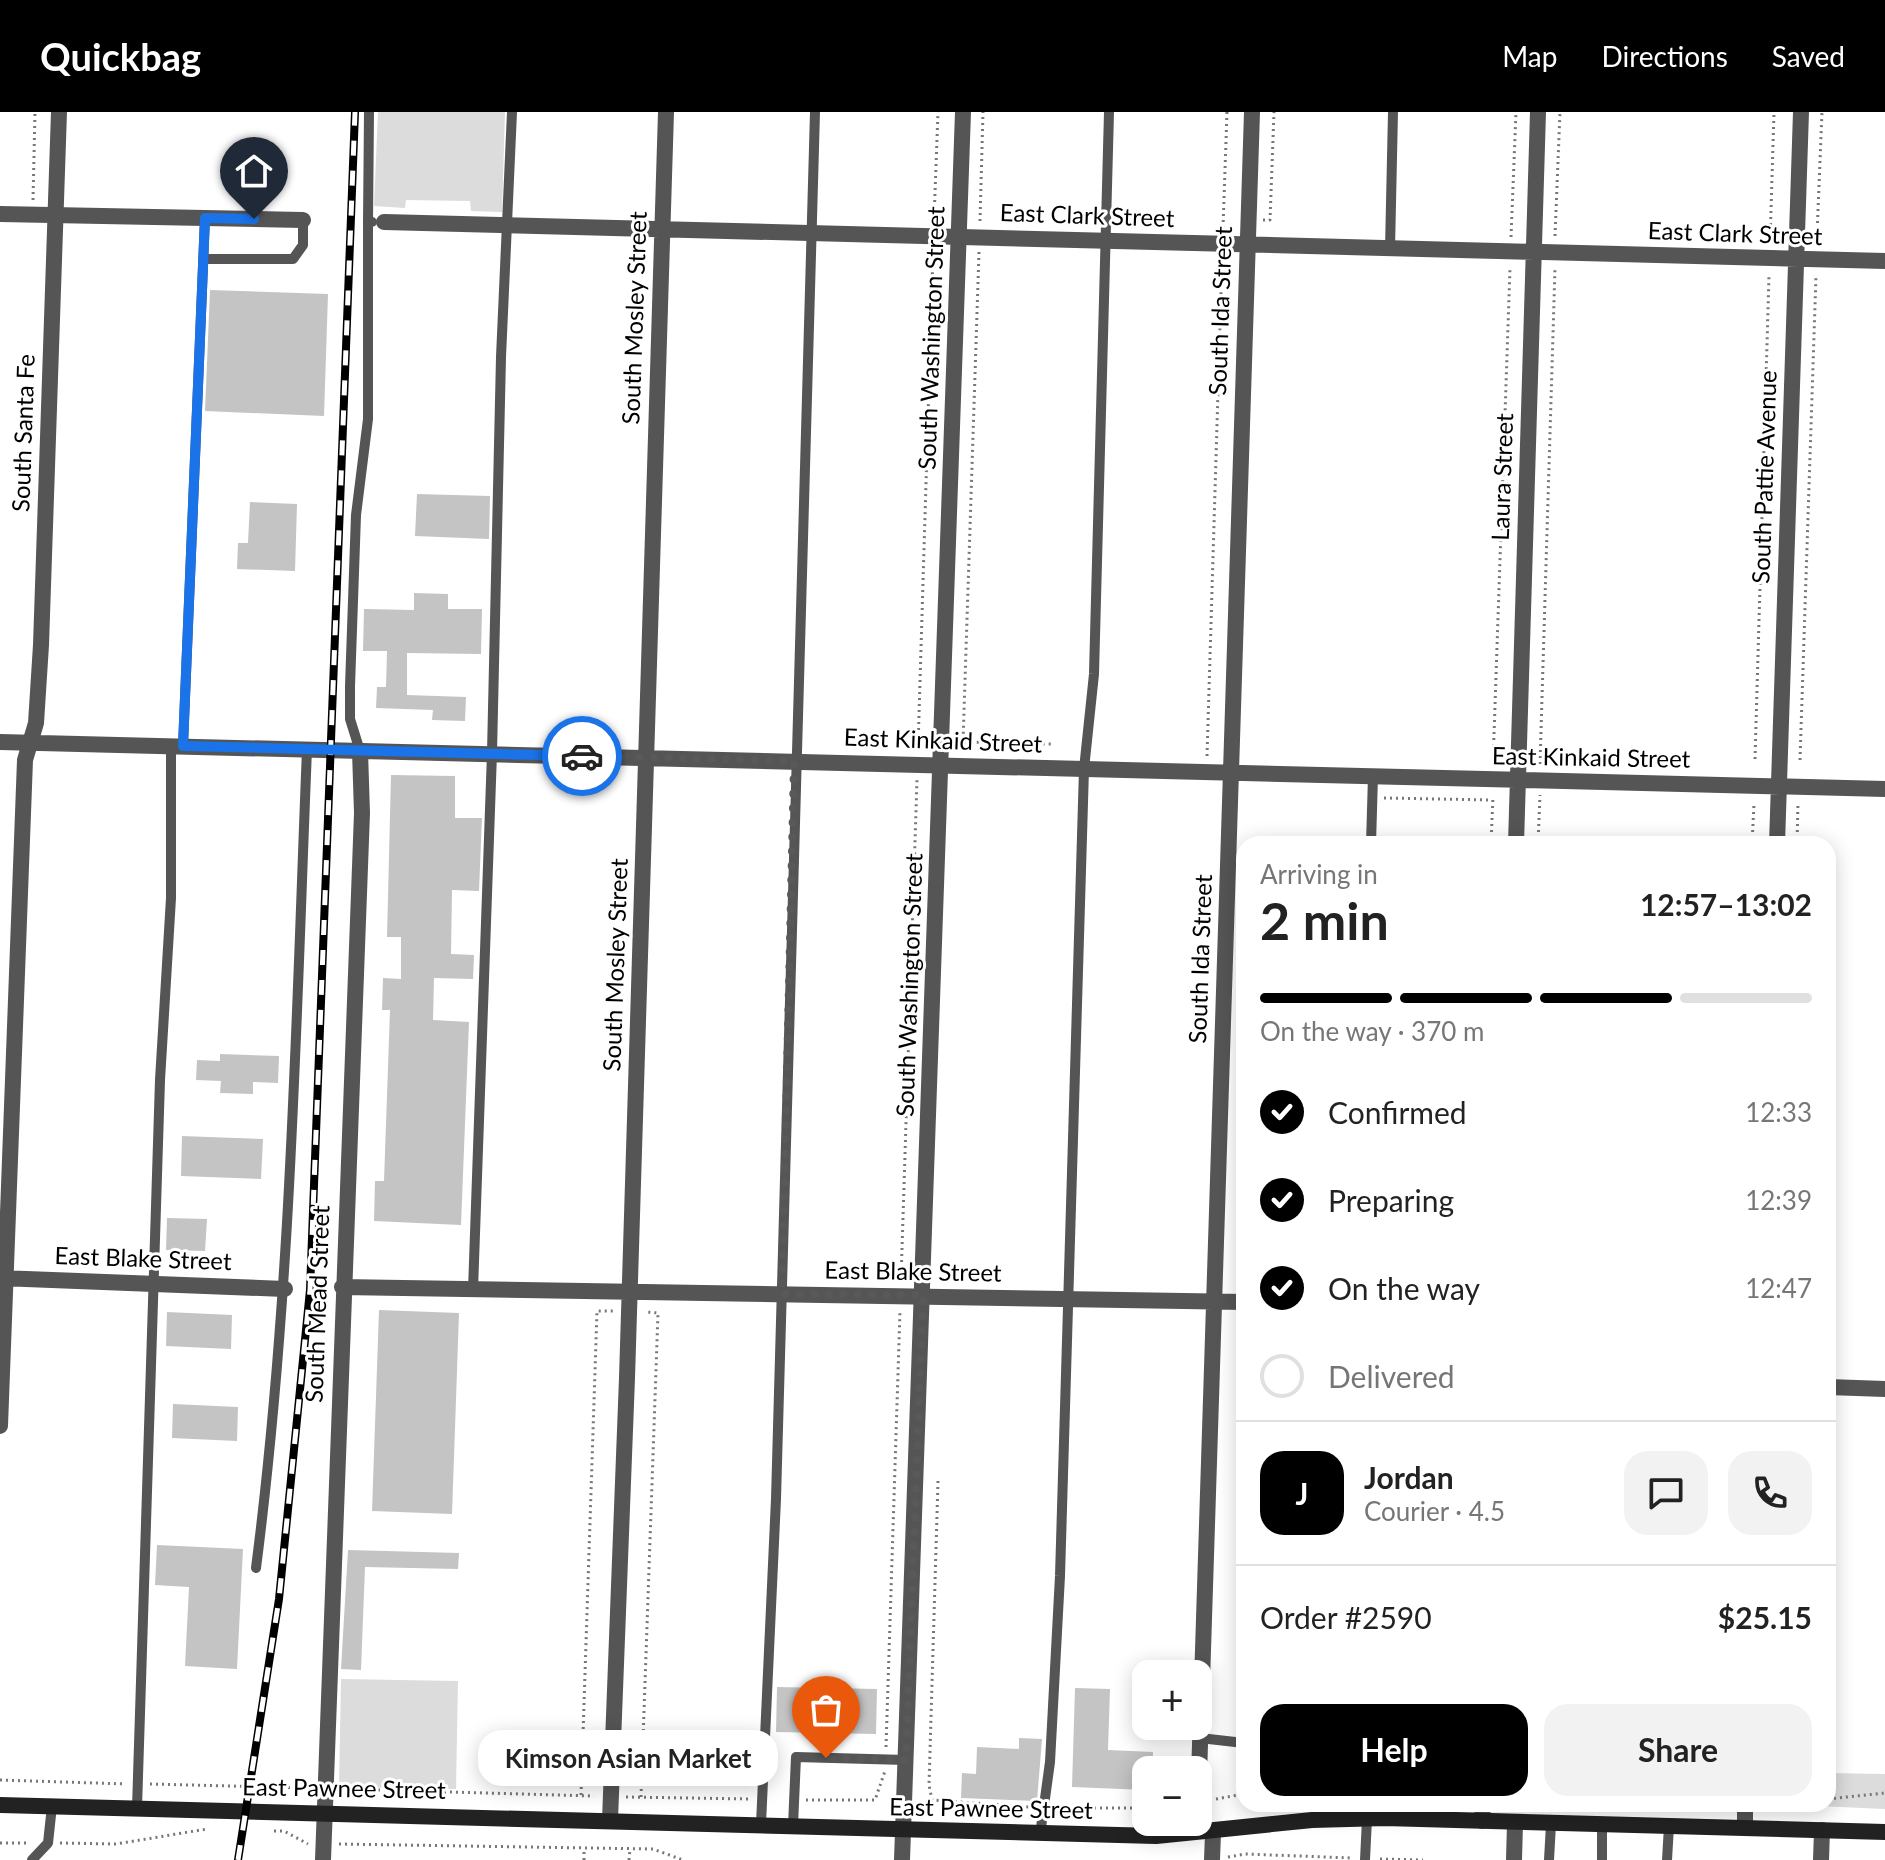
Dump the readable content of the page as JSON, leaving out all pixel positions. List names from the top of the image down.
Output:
{
  "streets": {
    "main road": ["East Pawnee Street"],
    "street": [
      "East Clark Street",
      "South Ida Street",
      "South Mosley Street",
      "South Washington Street",
      "South Santa Fe",
      "Laura Street",
      "South Pattie Avenue",
      "East Kinkaid Street",
      "East Blake Street",
      "South Mead Street"
    ]
  },
  "crossings": [
    ["East Clark Street", "South Ida Street"],
    ["East Clark Street", "South Mosley Street"],
    ["East Clark Street", "South Washington Street"],
    ["East Clark Street", "Laura Street"],
    ["East Clark Street", "South Pattie Avenue"],
    ["South Ida Street", "East Kinkaid Street"],
    ["South Ida Street", "East Blake Street"],
    ["South Mosley Street", "East Kinkaid Street"],
    ["South Mosley Street", "East Blake Street"],
    ["South Mosley Street", "East Pawnee Street"],
    ["South Washington Street", "East Kinkaid Street"],
    ["South Washington Street", "East Blake Street"],
    ["South Washington Street", "East Pawnee Street"],
    ["South Santa Fe", "East Kinkaid Street"],
    ["South Santa Fe", "East Blake Street"],
    ["Laura Street", "East Kinkaid Street"],
    ["South Pattie Avenue", "East Kinkaid Street"],
    ["East Kinkaid Street", "South Mead Street"],
    ["East Blake Street", "South Mead Street"],
    ["South Mead Street", "East Pawnee Street"]
  ],
  "places": ["Kimson Asian Market"],
  "page": {
    "header": "Quickbag",
    "nav": ["Map", "Directions", "Saved"],
    "heading": ["2 min", "Arriving in", "12:57–13:02"],
    "panel": [
      "Jordan",
      "Courier · 4.5",
      "Order #2590",
      "$25.15"
    ],
    "bar": "On the way · 370 m",
    "list": [
      ["Confirmed", "12:33"],
      ["Preparing", "12:39"],
      ["On the way", "12:47"],
      "Delivered"
    ],
    "round": "J",
    "map_buttons": ["+", "−"],
    "buttons": ["Help", "Share"],
    "bubble": "Kimson Asian Market"
  }
}
